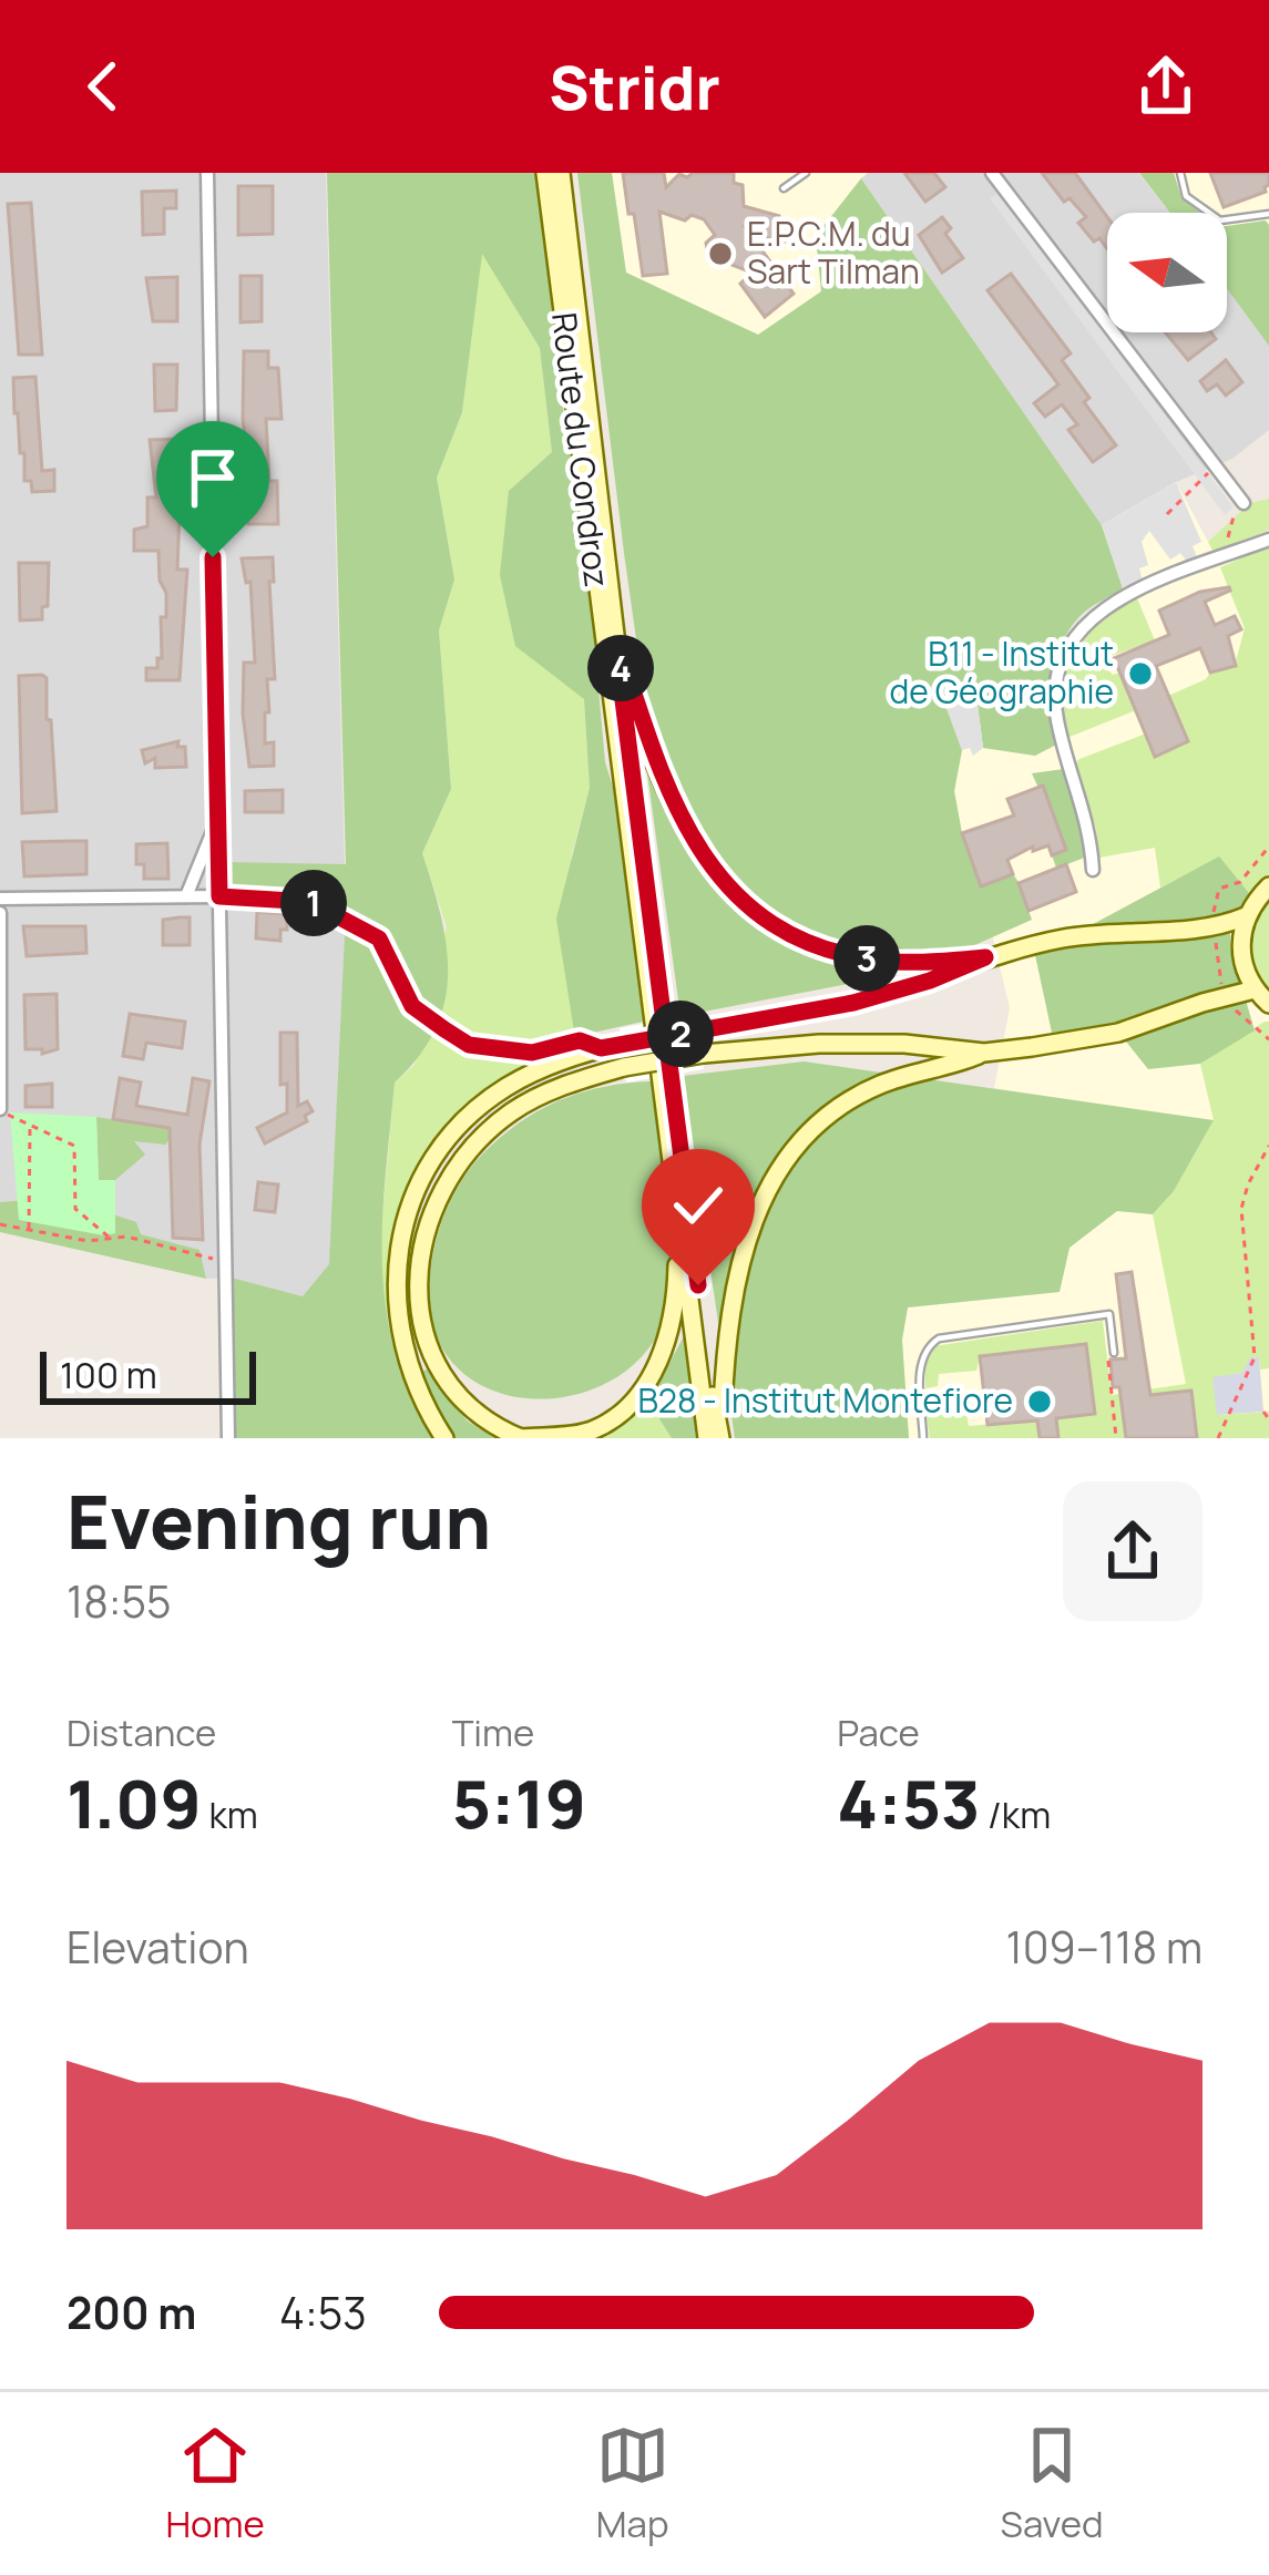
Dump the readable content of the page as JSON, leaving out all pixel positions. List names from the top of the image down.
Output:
{
  "streets": {
    "main road": ["Route du Condroz"]
  },
  "places": ["E.P.C.M. du Sart Tilman", "B11 - Institut de Géographie", "B28 - Institut Montefiore"],
  "scale_bar": "100 m",
  "north": "left",
  "page": {
    "header": "Stridr",
    "pins": [
      "4",
      "1",
      "3",
      "2"
    ],
    "scale": "100 m",
    "heading": ["Evening run", "18:55"],
    "stats": [
      ["Distance", "1.09 km"],
      ["Time", "5:19"],
      ["Pace", "4:53 /km"]
    ],
    "chart": ["Elevation", "109–118 m"],
    "list": [
      {
        "name": "200 m",
        "note": "4:53"
      }
    ],
    "tabs": ["Home", "Map", "Saved"]
  }
}
